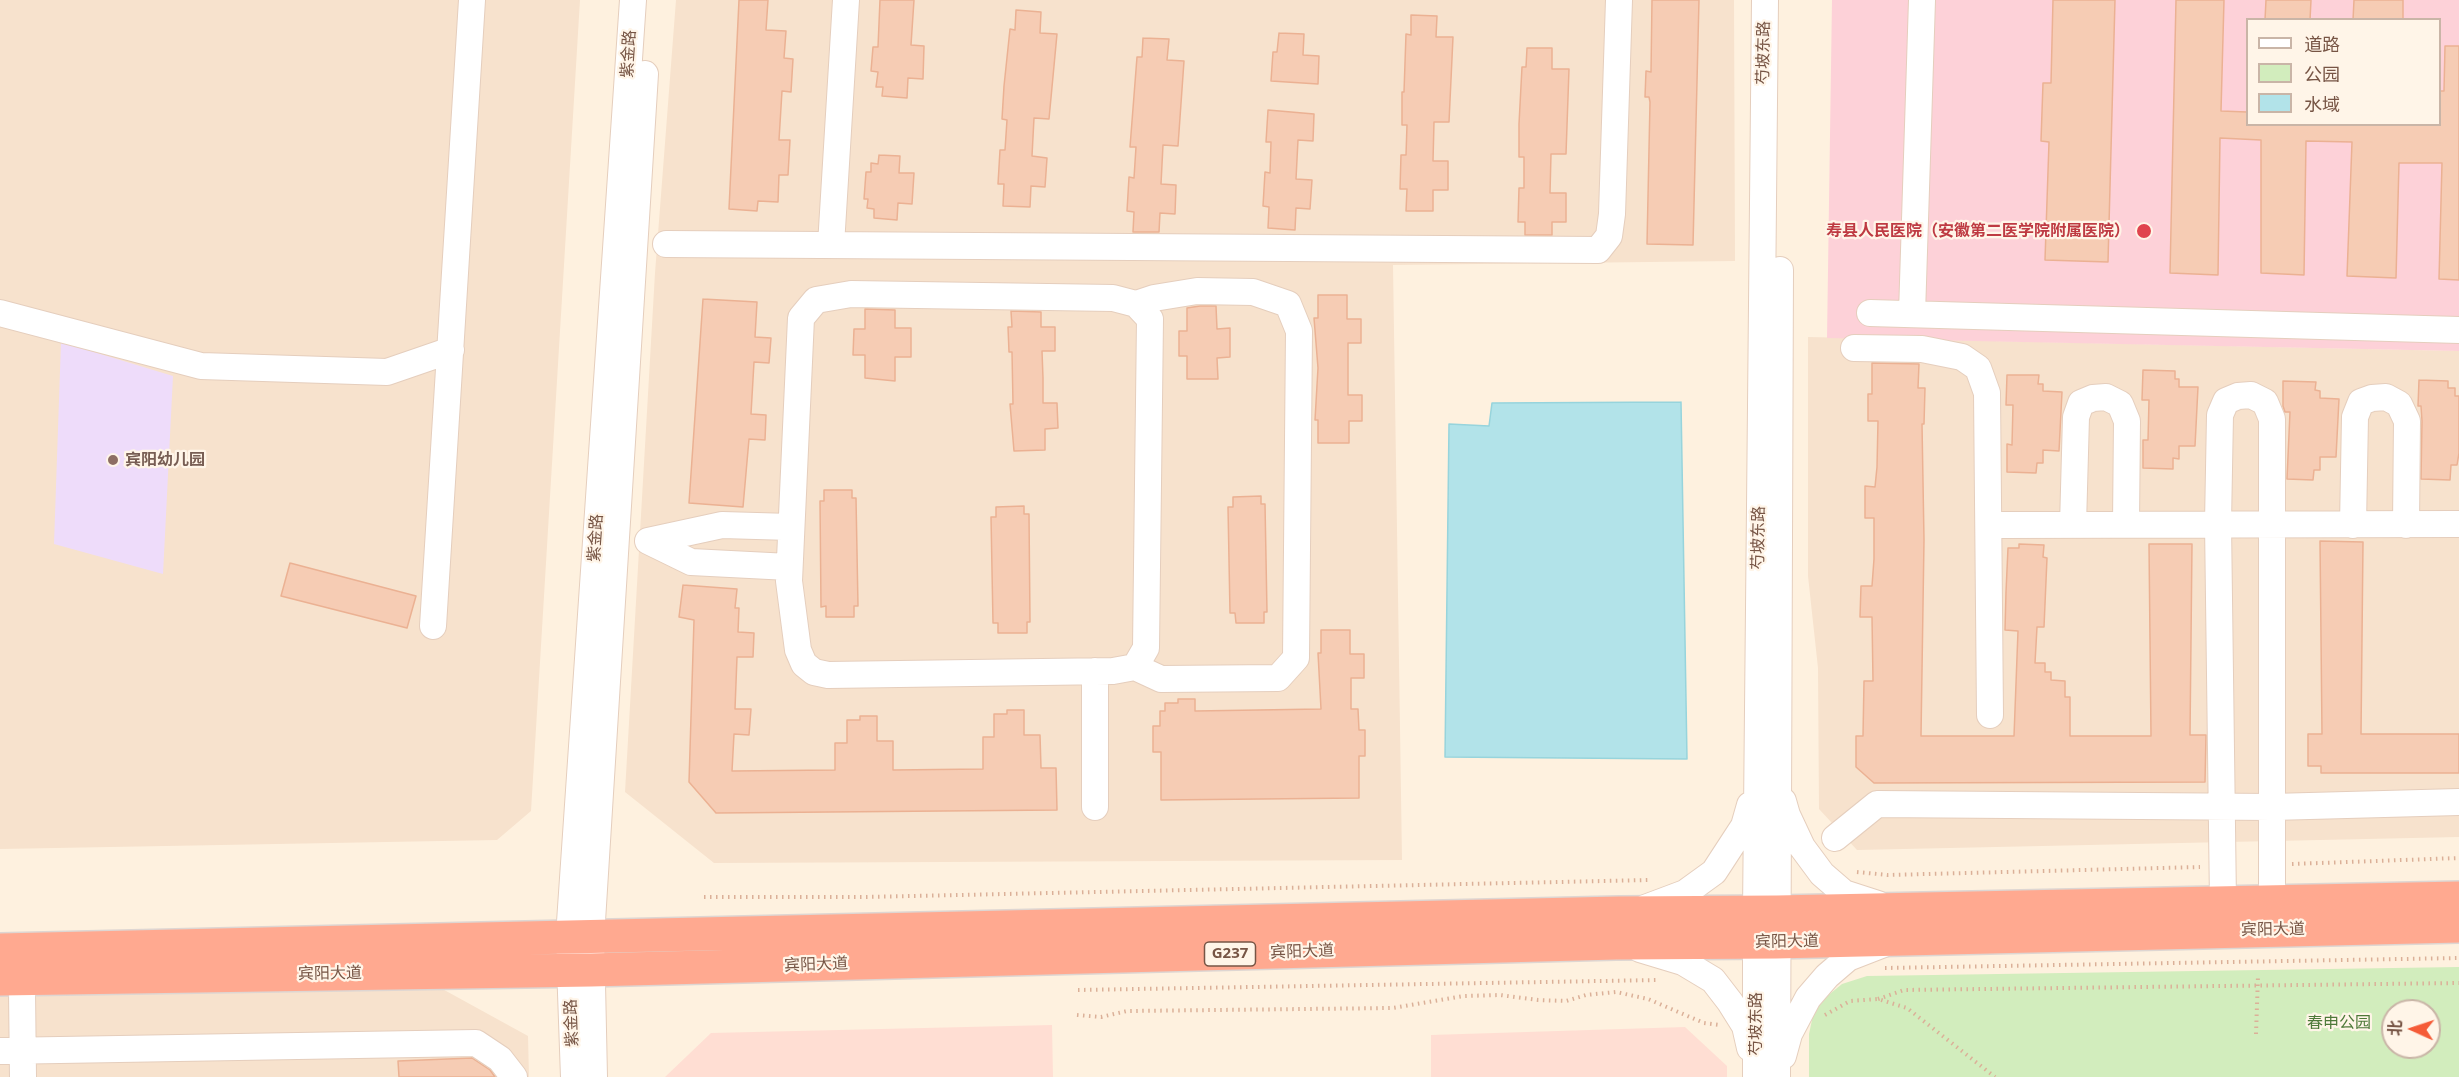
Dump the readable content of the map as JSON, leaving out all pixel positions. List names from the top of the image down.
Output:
{
  "streets": {
    "highway": ["宾阳大道", "G237"],
    "street": ["芍坡东路", "紫金路"]
  },
  "crossings": [
    ["芍坡东路", "宾阳大道"],
    ["紫金路", "宾阳大道"]
  ],
  "parks": ["春申公园"],
  "places": ["寿县人民医院（安徽第二医学院附属医院）", "宾阳幼儿园"],
  "legend": ["道路", "公园", "水域"],
  "north": "left"
}
